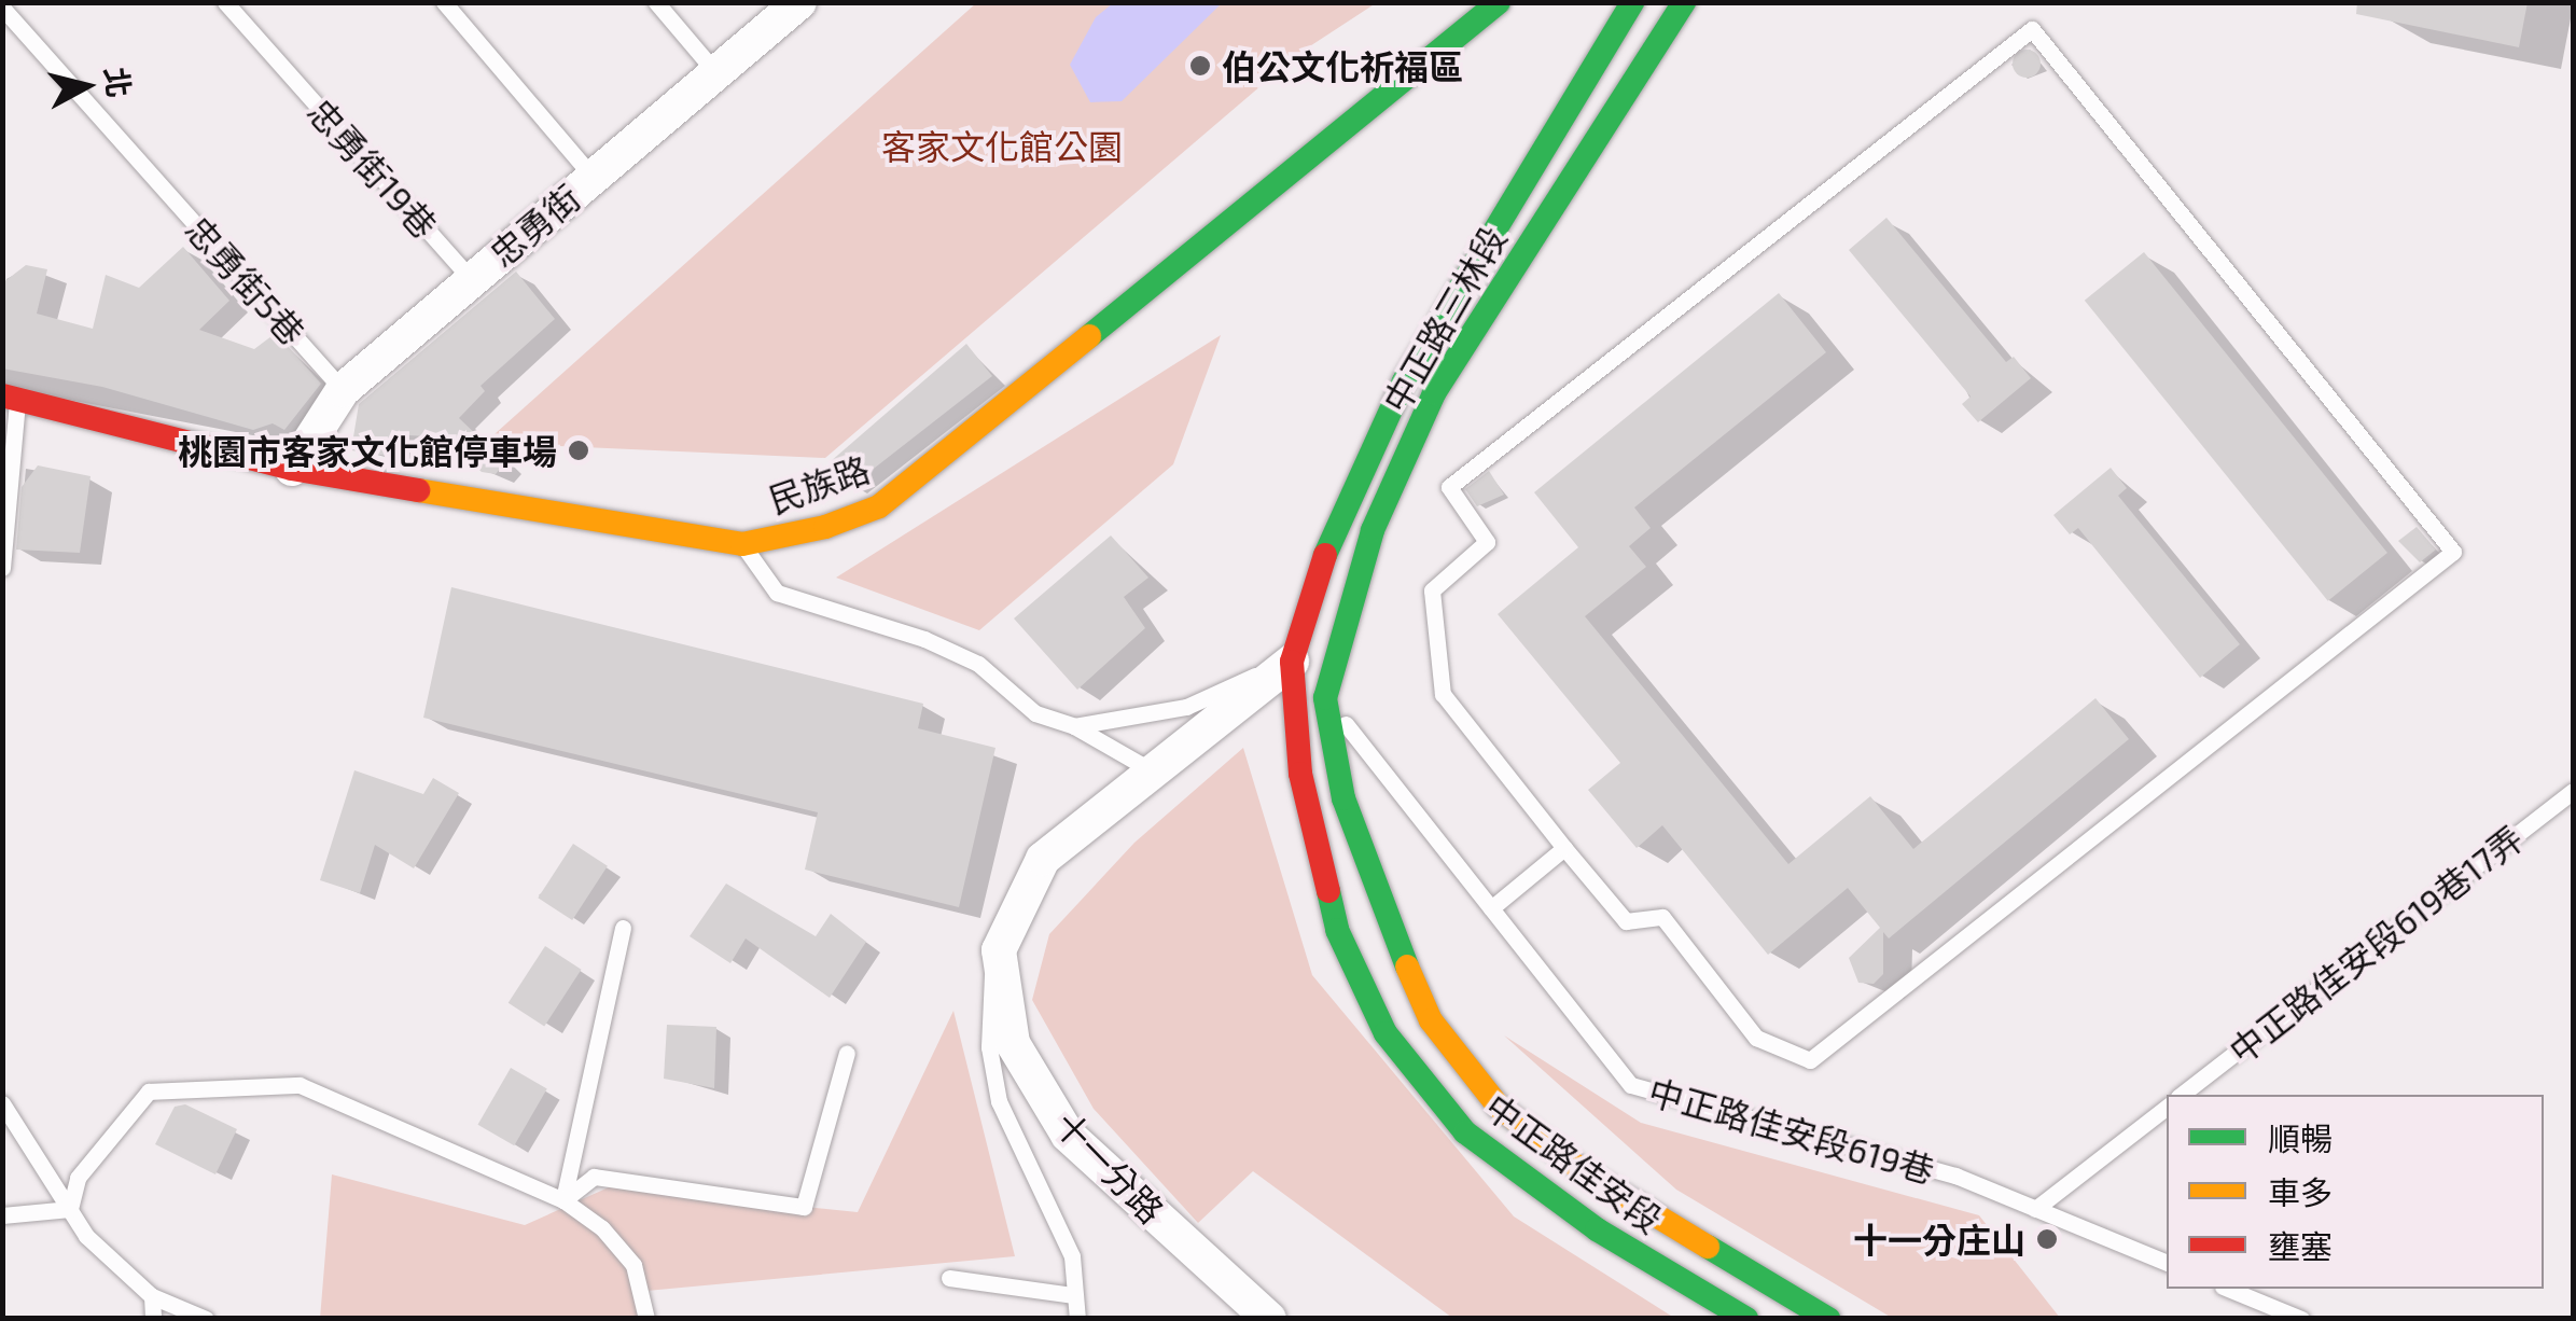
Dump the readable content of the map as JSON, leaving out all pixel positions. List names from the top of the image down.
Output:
{
  "streets": {
    "main road": ["中正路三林段", "民族路", "中正路佳安段"],
    "street": ["忠勇街", "十一分路"],
    "lane": [
      "忠勇街19巷",
      "忠勇街5巷",
      "中正路佳安段619巷17弄",
      "中正路佳安段619巷"
    ]
  },
  "crossings": [
    ["忠勇街19巷", "忠勇街"],
    ["忠勇街", "忠勇街5巷"],
    ["忠勇街", "民族路"],
    ["中正路三林段", "中正路佳安段619巷"],
    ["中正路三林段", "中正路佳安段"],
    ["中正路佳安段619巷", "中正路佳安段"]
  ],
  "parks": ["客家文化館公園"],
  "places": ["伯公文化祈福區", "桃園市客家文化館停車場", "十一分庄山"],
  "legend": ["順暢", "車多", "壅塞"],
  "north": "right"
}
